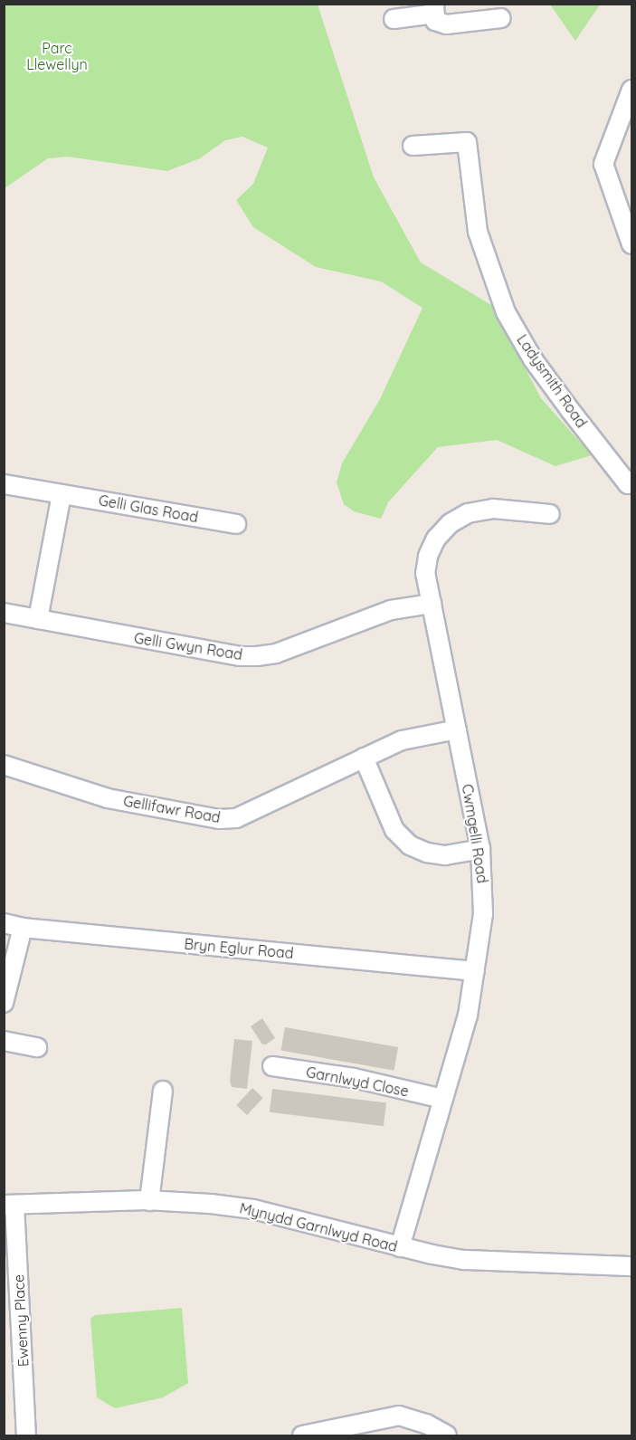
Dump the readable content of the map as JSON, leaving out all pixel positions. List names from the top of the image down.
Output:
{
  "streets": {
    "street": [
      "Ladysmith Road",
      "Gelli Glas Road",
      "Gelli Gwyn Road",
      "Gellifawr Road",
      "Cwmgelli Road",
      "Bryn Eglur Road",
      "Garnlwyd Close",
      "Mynydd Garnlwyd Road",
      "Ewenny Place"
    ]
  },
  "crossings": [
    ["Gelli Gwyn Road", "Cwmgelli Road"],
    ["Gellifawr Road", "Cwmgelli Road"],
    ["Cwmgelli Road", "Bryn Eglur Road"],
    ["Cwmgelli Road", "Garnlwyd Close"],
    ["Cwmgelli Road", "Mynydd Garnlwyd Road"],
    ["Mynydd Garnlwyd Road", "Ewenny Place"]
  ],
  "parks": ["Parc Llewellyn"]
}
